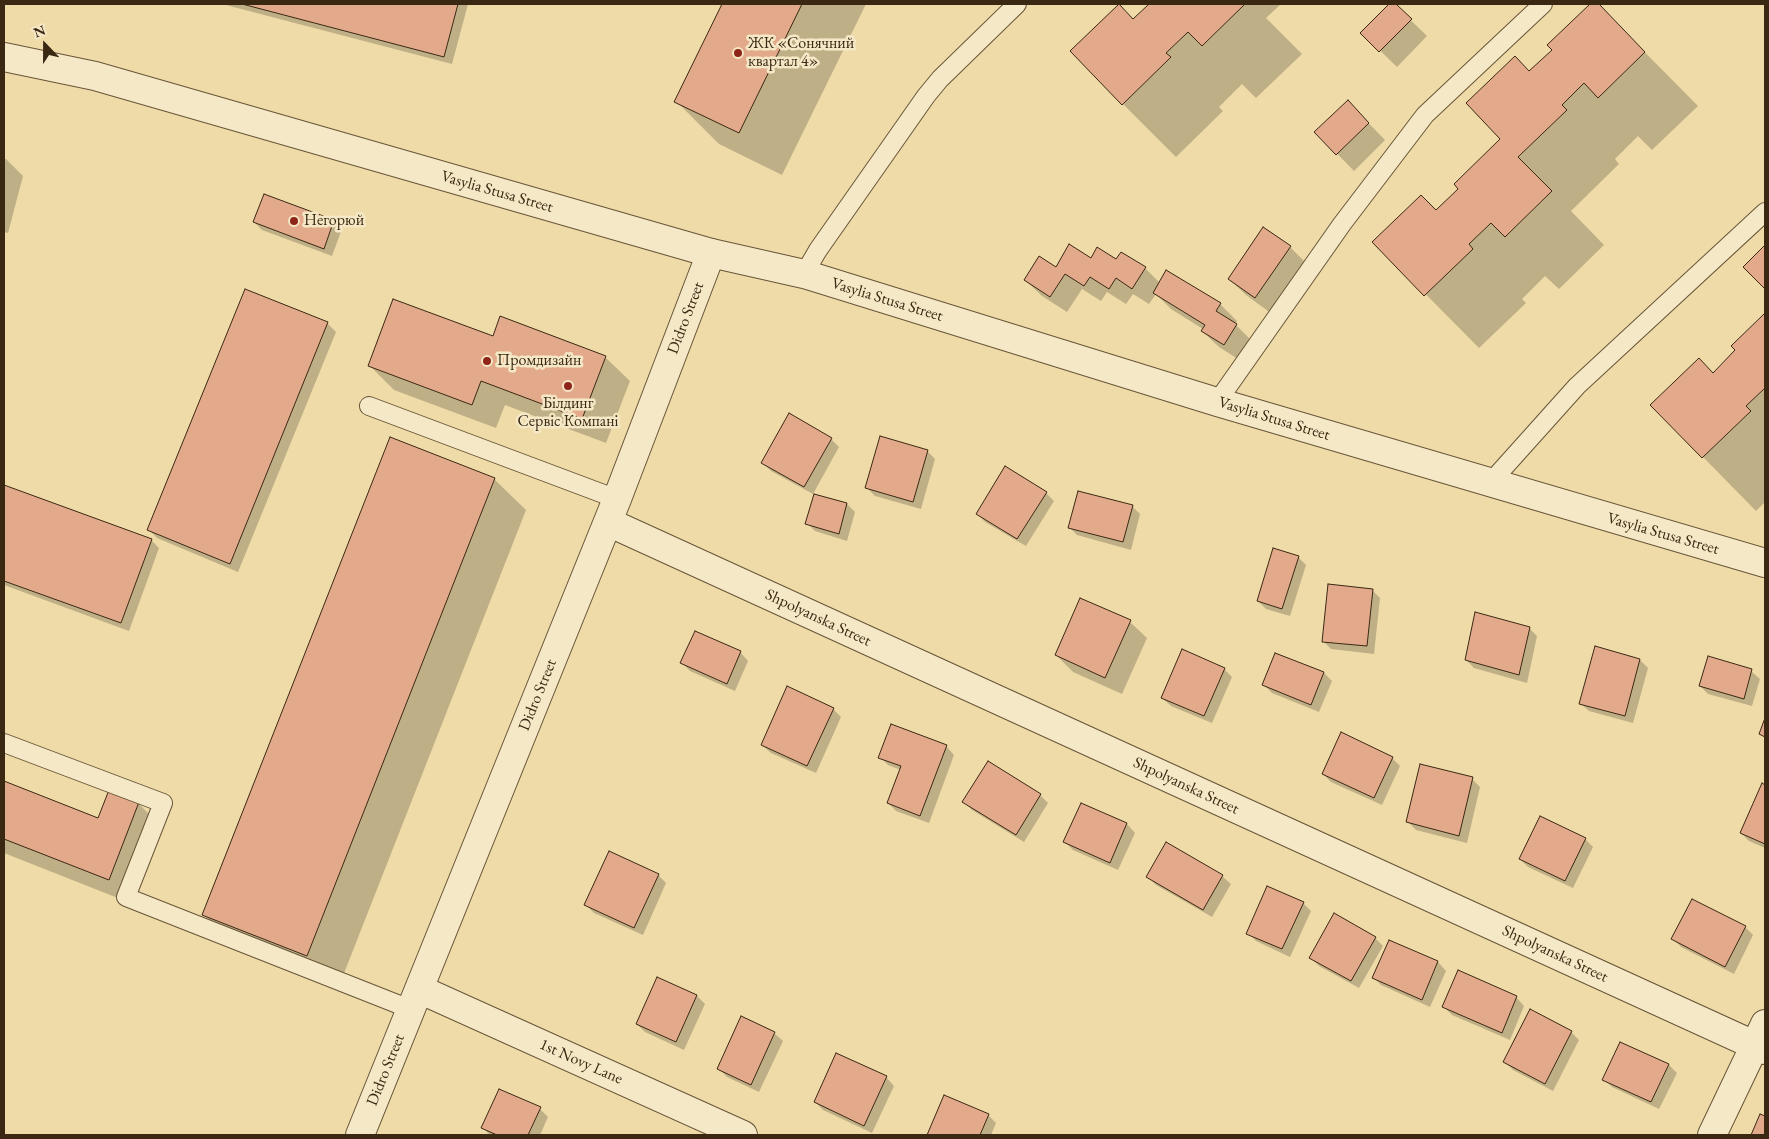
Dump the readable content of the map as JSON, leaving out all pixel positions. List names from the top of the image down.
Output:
{
  "streets": {
    "street": [
      "Vasylia Stusa Street",
      "Didro Street",
      "Shpolyanska Street",
      "1st Novy Lane"
    ]
  },
  "crossings": [
    ["Vasylia Stusa Street", "Didro Street"],
    ["Didro Street", "Shpolyanska Street"],
    ["Didro Street", "1st Novy Lane"]
  ],
  "places": [
    "ЖК «Сонячний квартал 4»",
    "Негорюй",
    "Промдизайн",
    "Білдинг Сервіс Компані"
  ],
  "north": "top"
}
